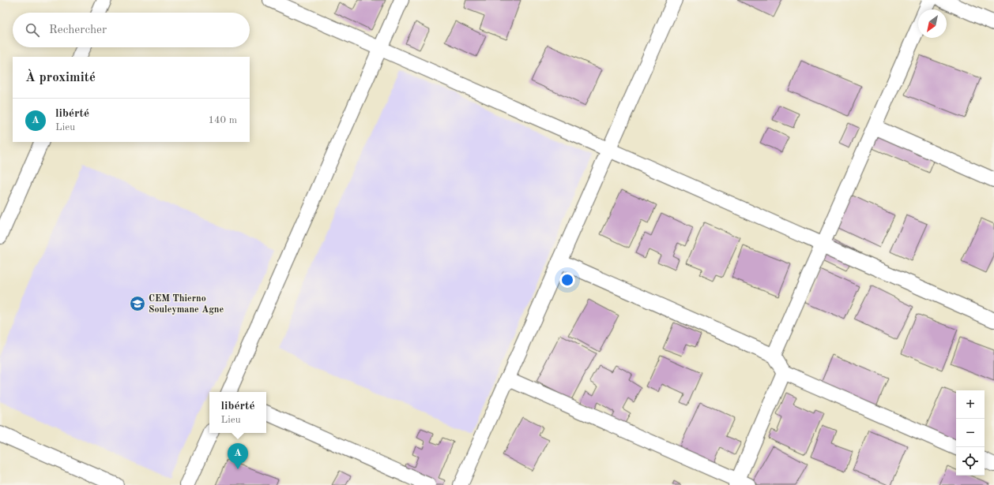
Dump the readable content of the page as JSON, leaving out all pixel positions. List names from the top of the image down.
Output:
{
  "places": {
    "school or university": ["CEM Thierno Souleymane Agne"]
  },
  "north": "bottom left",
  "page": {
    "search": "Rechercher",
    "heading": "À proximité",
    "list": [
      {
        "mark": "A",
        "name": "libérté",
        "note": "Lieu",
        "value": "140 m"
      }
    ],
    "map_buttons": ["+", "−"],
    "popup": ["libérté", "Lieu"],
    "pins": "A"
  }
}
